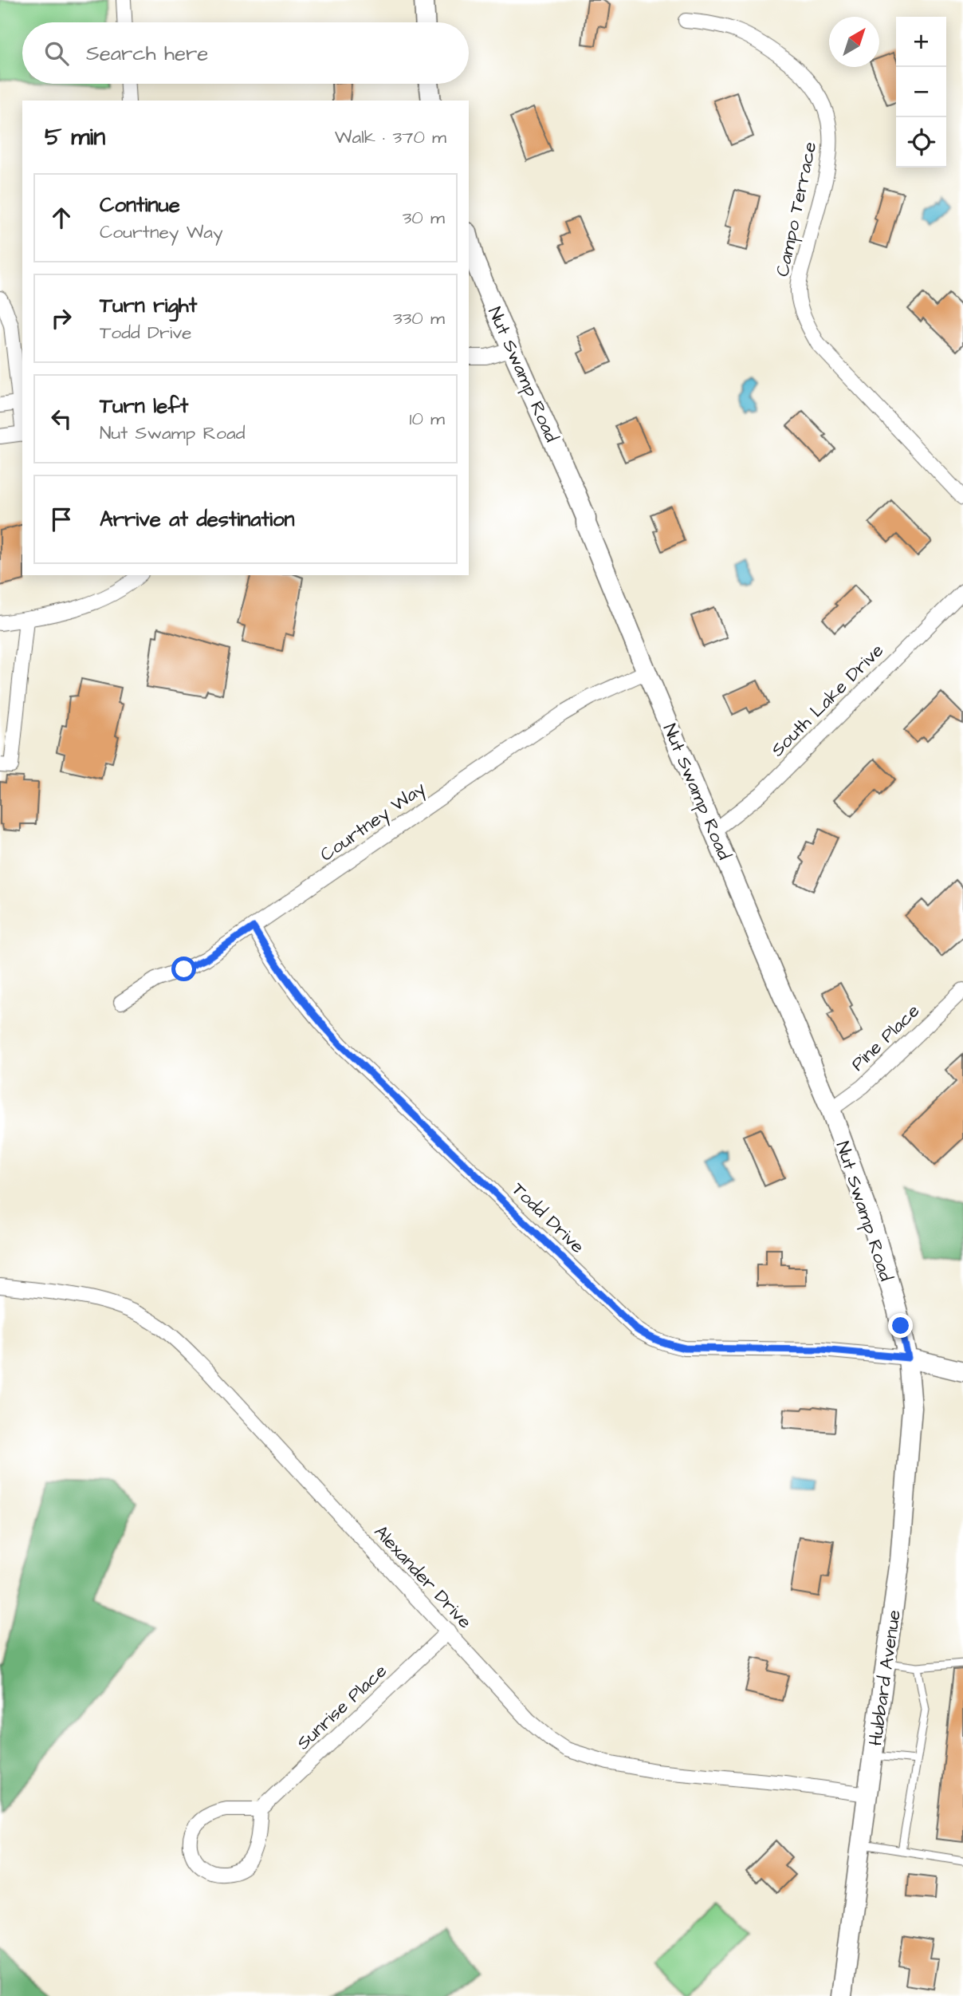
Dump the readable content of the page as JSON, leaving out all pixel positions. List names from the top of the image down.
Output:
{
  "streets": {
    "main road": ["Nut Swamp Road", "Hubbard Avenue"],
    "street": [
      "Campo Terrace",
      "South Lake Drive",
      "Courtney Way",
      "Pine Place",
      "Todd Drive",
      "Alexander Drive",
      "Sunrise Place"
    ]
  },
  "crossings": [
    ["Nut Swamp Road", "South Lake Drive"],
    ["Nut Swamp Road", "Courtney Way"],
    ["Nut Swamp Road", "Pine Place"],
    ["Nut Swamp Road", "Todd Drive"],
    ["Nut Swamp Road", "Hubbard Avenue"],
    ["Courtney Way", "Todd Drive"],
    ["Todd Drive", "Hubbard Avenue"],
    ["Alexander Drive", "Hubbard Avenue"],
    ["Alexander Drive", "Sunrise Place"]
  ],
  "north": "top right",
  "page": {
    "map_buttons": ["+", "−"],
    "search": "Search here",
    "heading": ["5 min", "Walk · 370 m"],
    "list": [
      ["Continue", "Courtney Way", "30 m"],
      ["Turn right", "Todd Drive", "330 m"],
      ["Turn left", "Nut Swamp Road", "10 m"],
      "Arrive at destination"
    ]
  }
}
